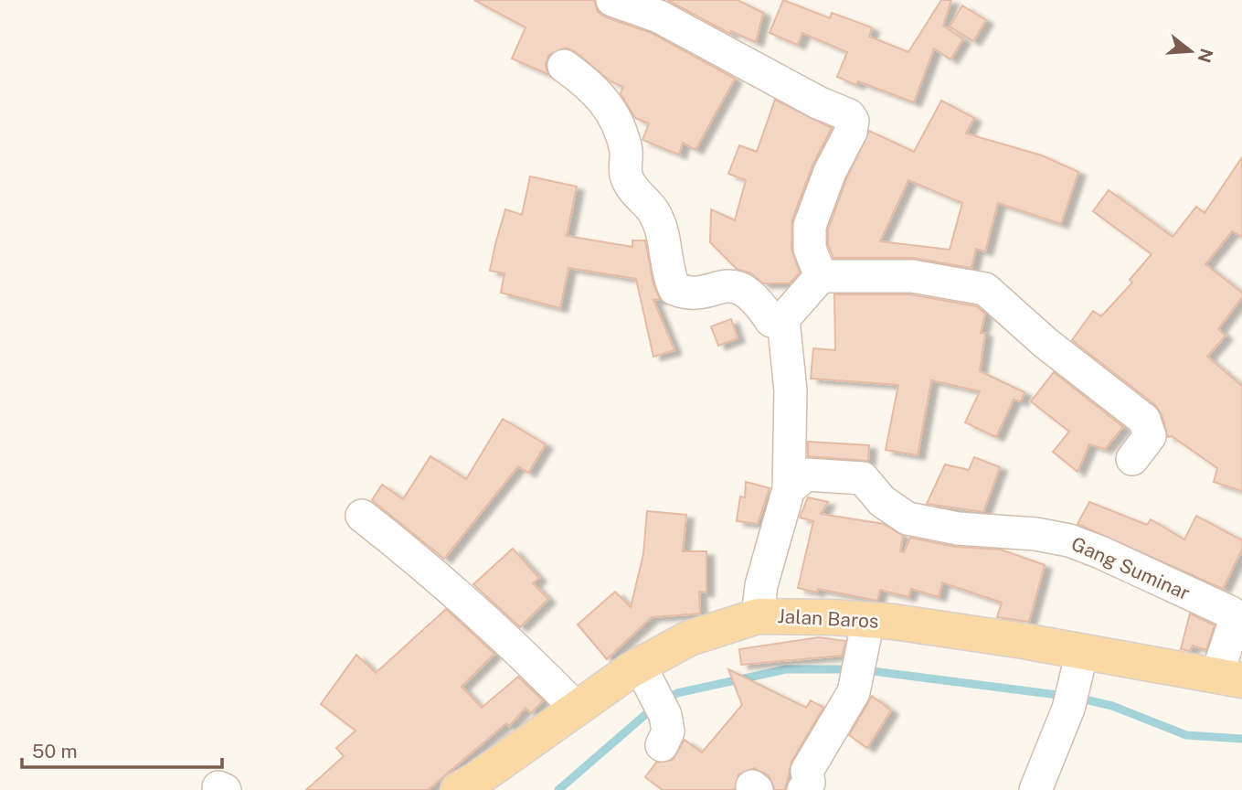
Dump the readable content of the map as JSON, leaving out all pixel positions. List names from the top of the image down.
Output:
{
  "streets": {
    "main road": ["Jalan Baros"],
    "street": ["Gang Suminar"]
  },
  "crossings": [
    ["Gang Suminar", "Jalan Baros"]
  ],
  "scale_bar": "50 m",
  "north": "right"
}
